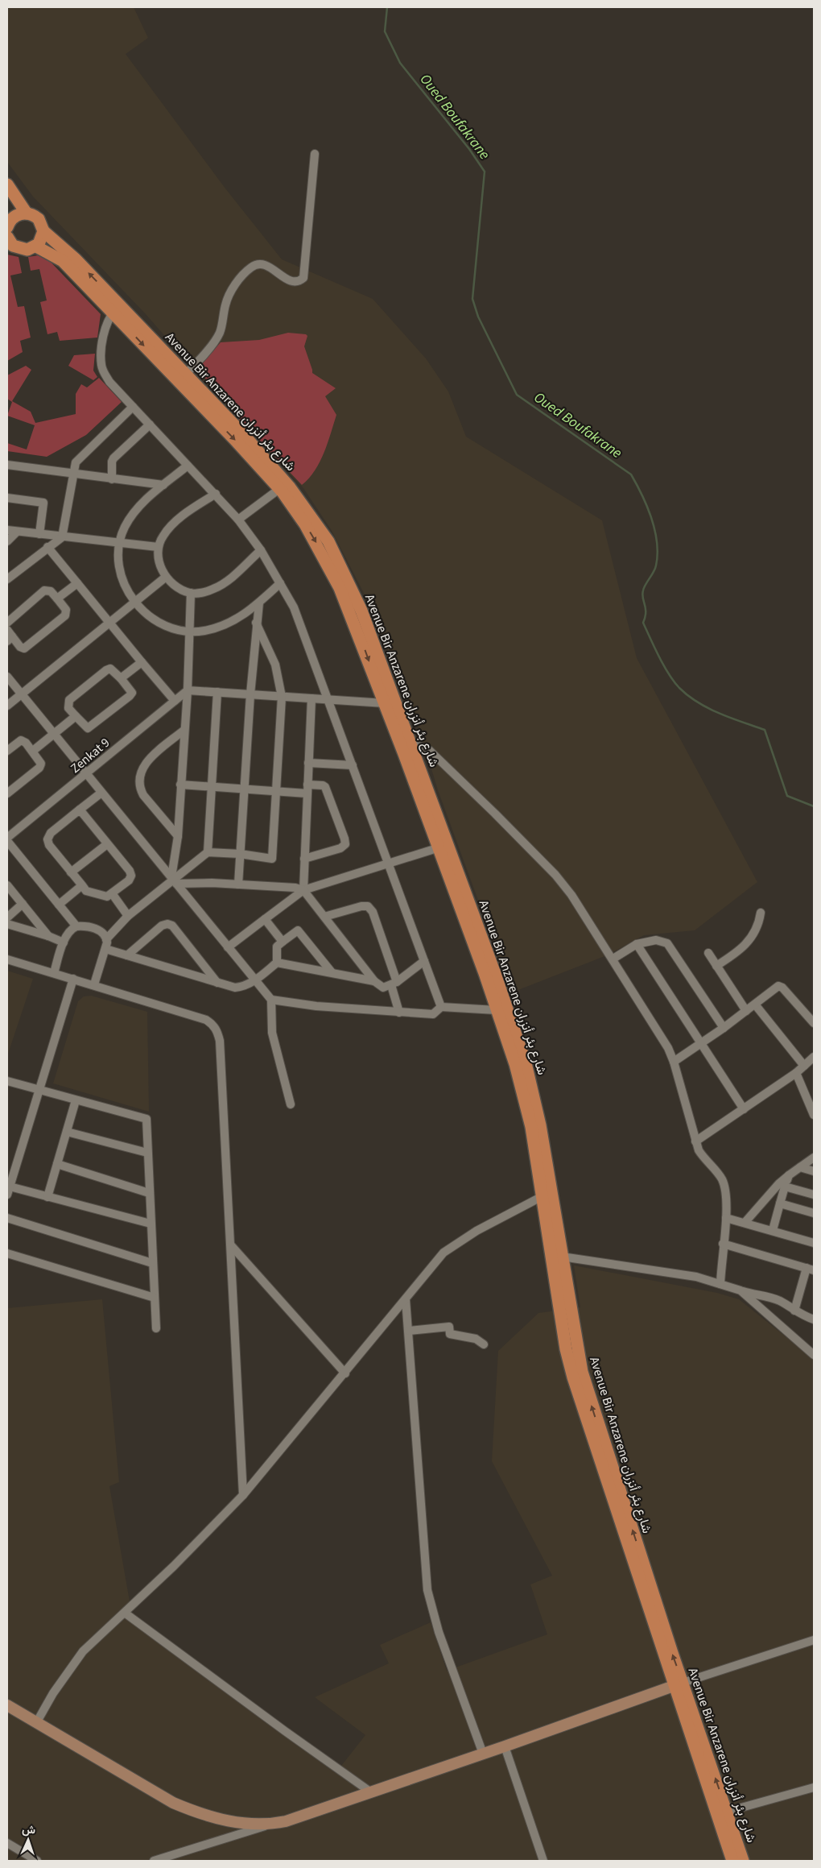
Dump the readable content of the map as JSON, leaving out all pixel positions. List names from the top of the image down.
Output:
{
  "streets": {
    "main road": ["Avenue Bir Anzarene شارع بئر أنزران"],
    "street": ["Zenkat 9"]
  },
  "water": ["Oued Boufakrane"],
  "north": "top"
}
